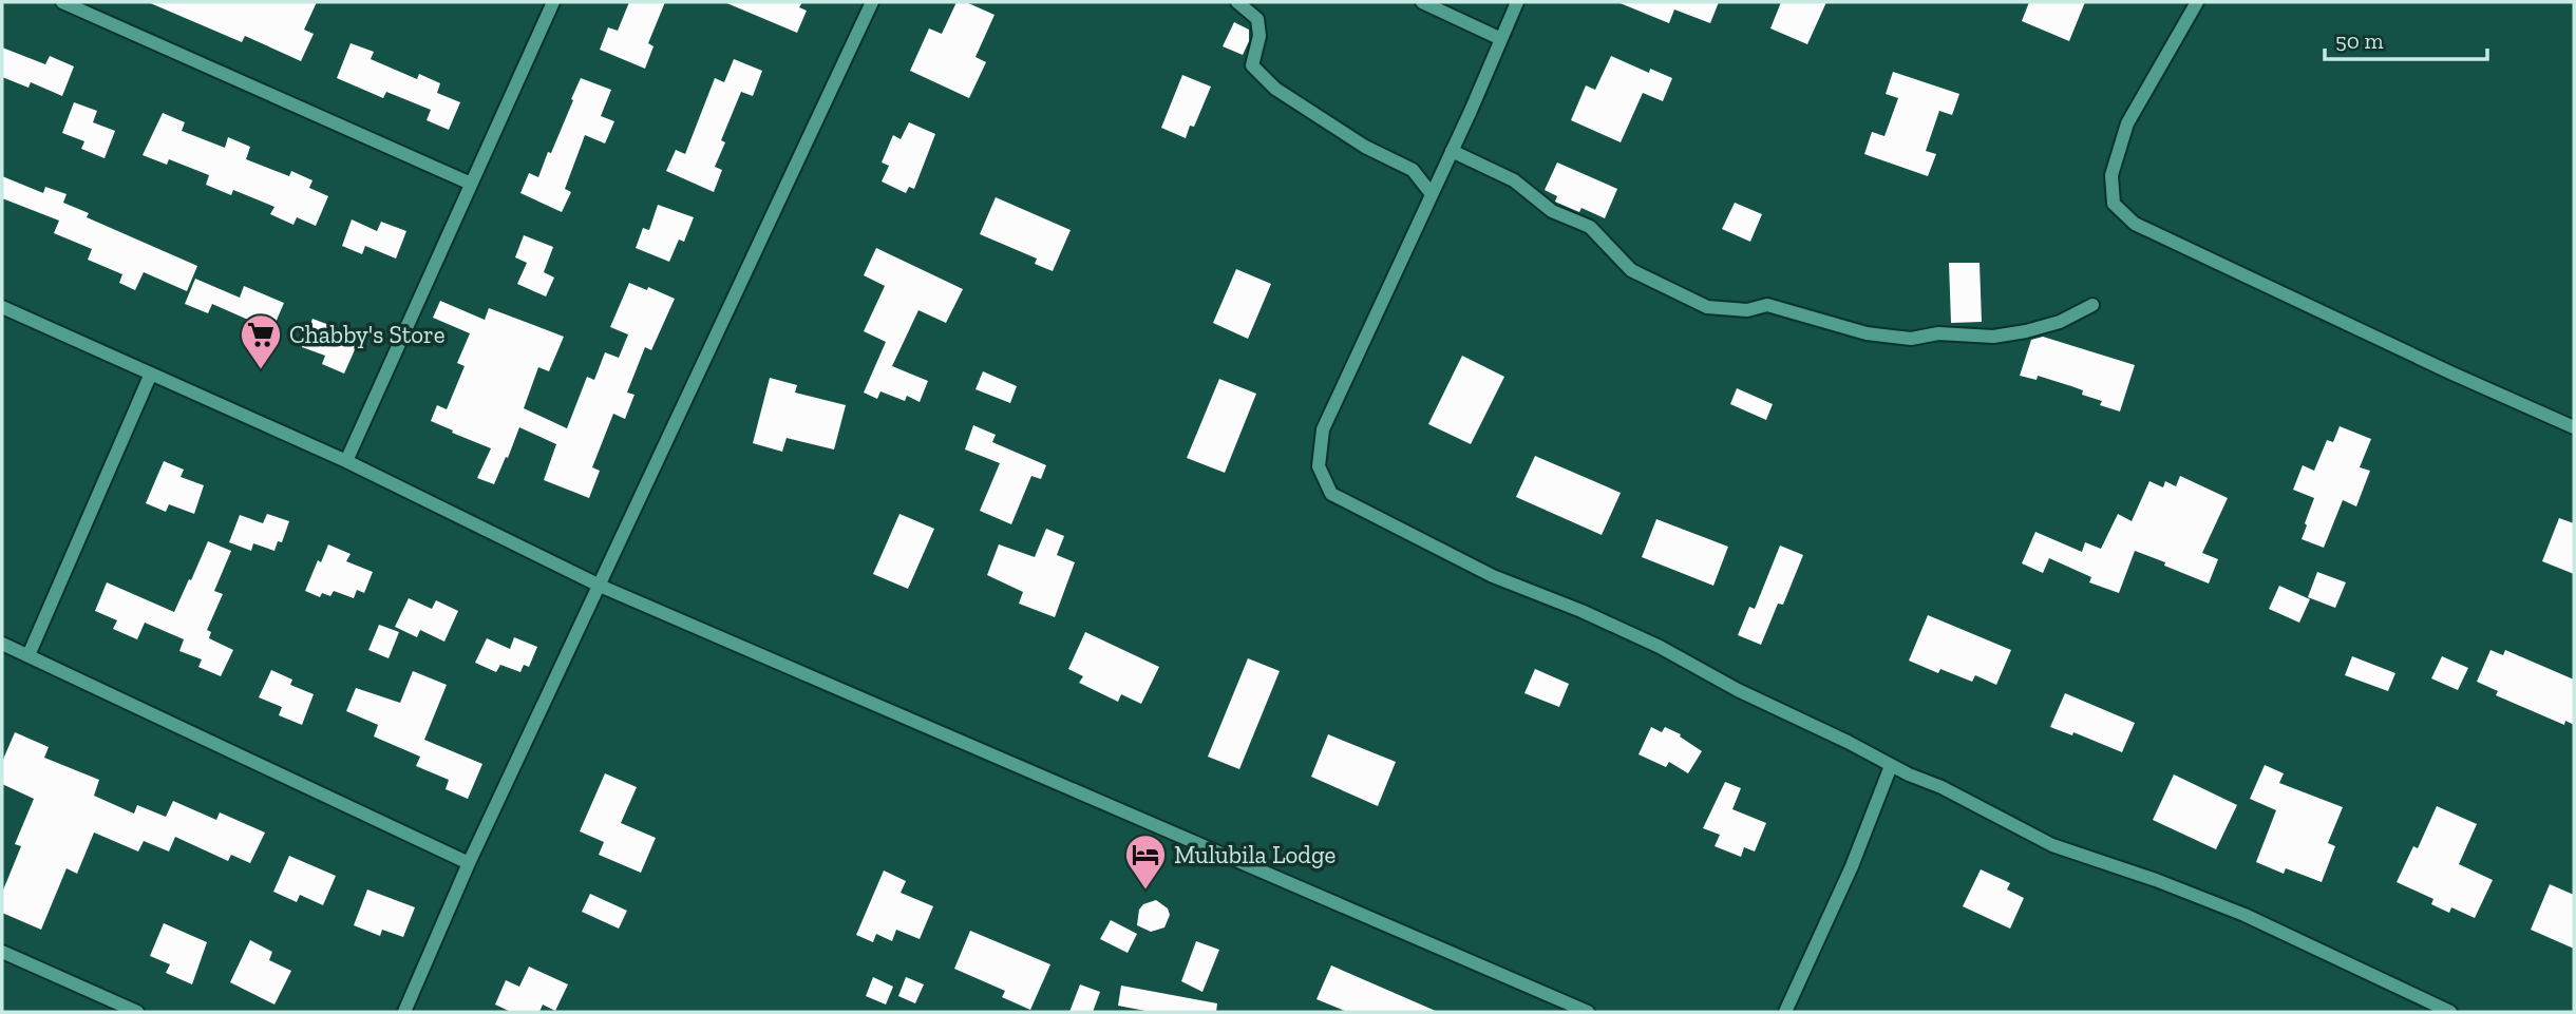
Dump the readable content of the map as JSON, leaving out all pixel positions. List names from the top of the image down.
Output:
{
  "places": {
    "supermarket": ["Chabby's Store"],
    "hotel": ["Mulubila Lodge"]
  },
  "scale_bar": "50 m"
}
